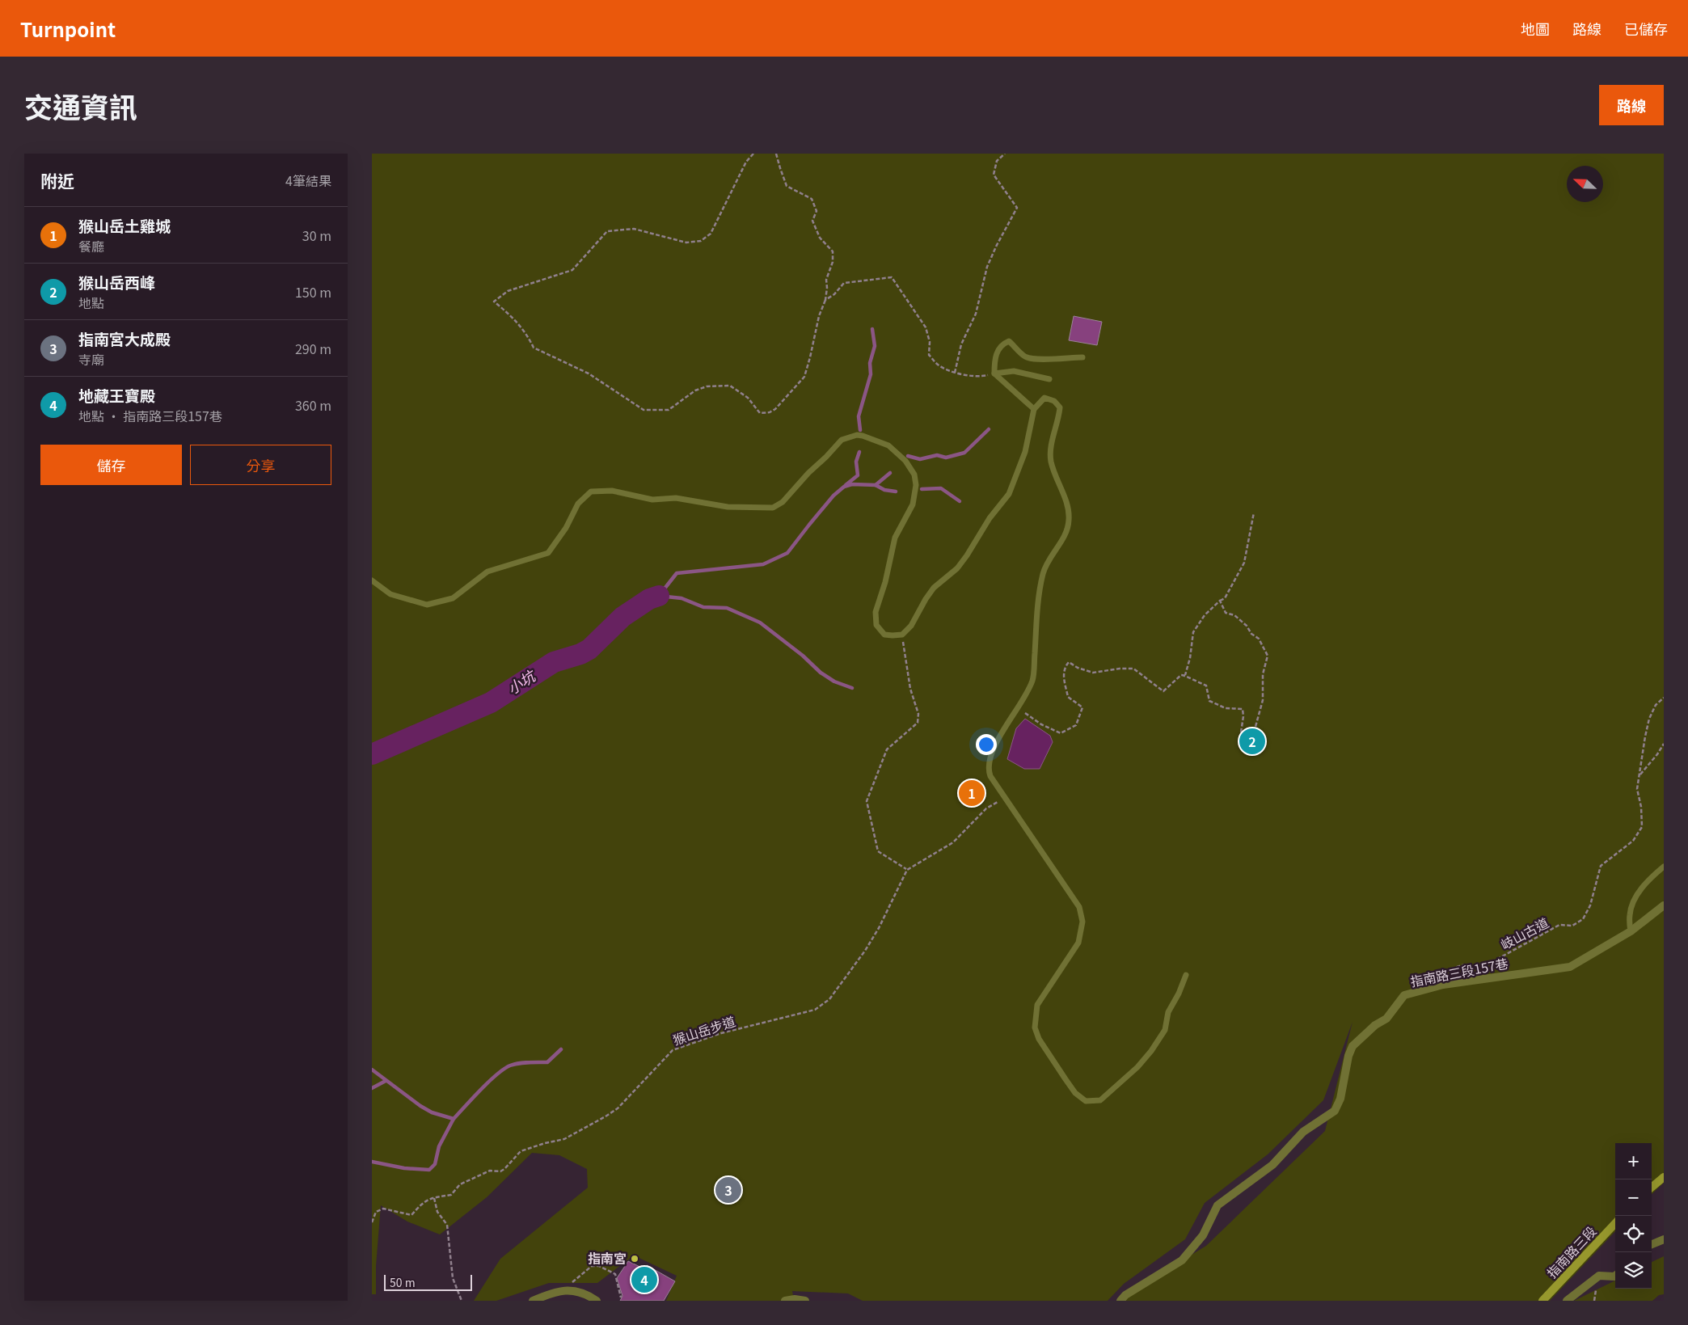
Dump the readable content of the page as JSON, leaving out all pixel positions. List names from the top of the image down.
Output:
{
  "streets": {
    "street": ["指南路三段157巷", "指南路三段"],
    "path": ["岐山古道", "猴山岳步道"]
  },
  "water": ["小坑"],
  "places": ["指南宮"],
  "scale_bar": "50 m",
  "north": "top left",
  "page": {
    "header": "Turnpoint",
    "nav": ["地圖", "路線", "已儲存"],
    "title": "交通資訊",
    "buttons": [
      "路線",
      ["儲存", "分享"]
    ],
    "heading": ["附近", "4筆結果"],
    "list": [
      {
        "mark": "1",
        "name": "猴山岳土雞城",
        "note": "餐廳",
        "value": "30 m"
      },
      {
        "mark": "2",
        "name": "猴山岳西峰",
        "note": "地點",
        "value": "150 m"
      },
      {
        "mark": "3",
        "name": "指南宮大成殿",
        "note": "寺廟",
        "value": "290 m"
      },
      {
        "mark": "4",
        "name": "地藏王寶殿",
        "note": "地點 · 指南路三段157巷",
        "value": "360 m"
      }
    ],
    "pins": [
      "2",
      "1",
      "3",
      "4"
    ],
    "map_buttons": ["+", "−"],
    "scale": "50 m"
  }
}
